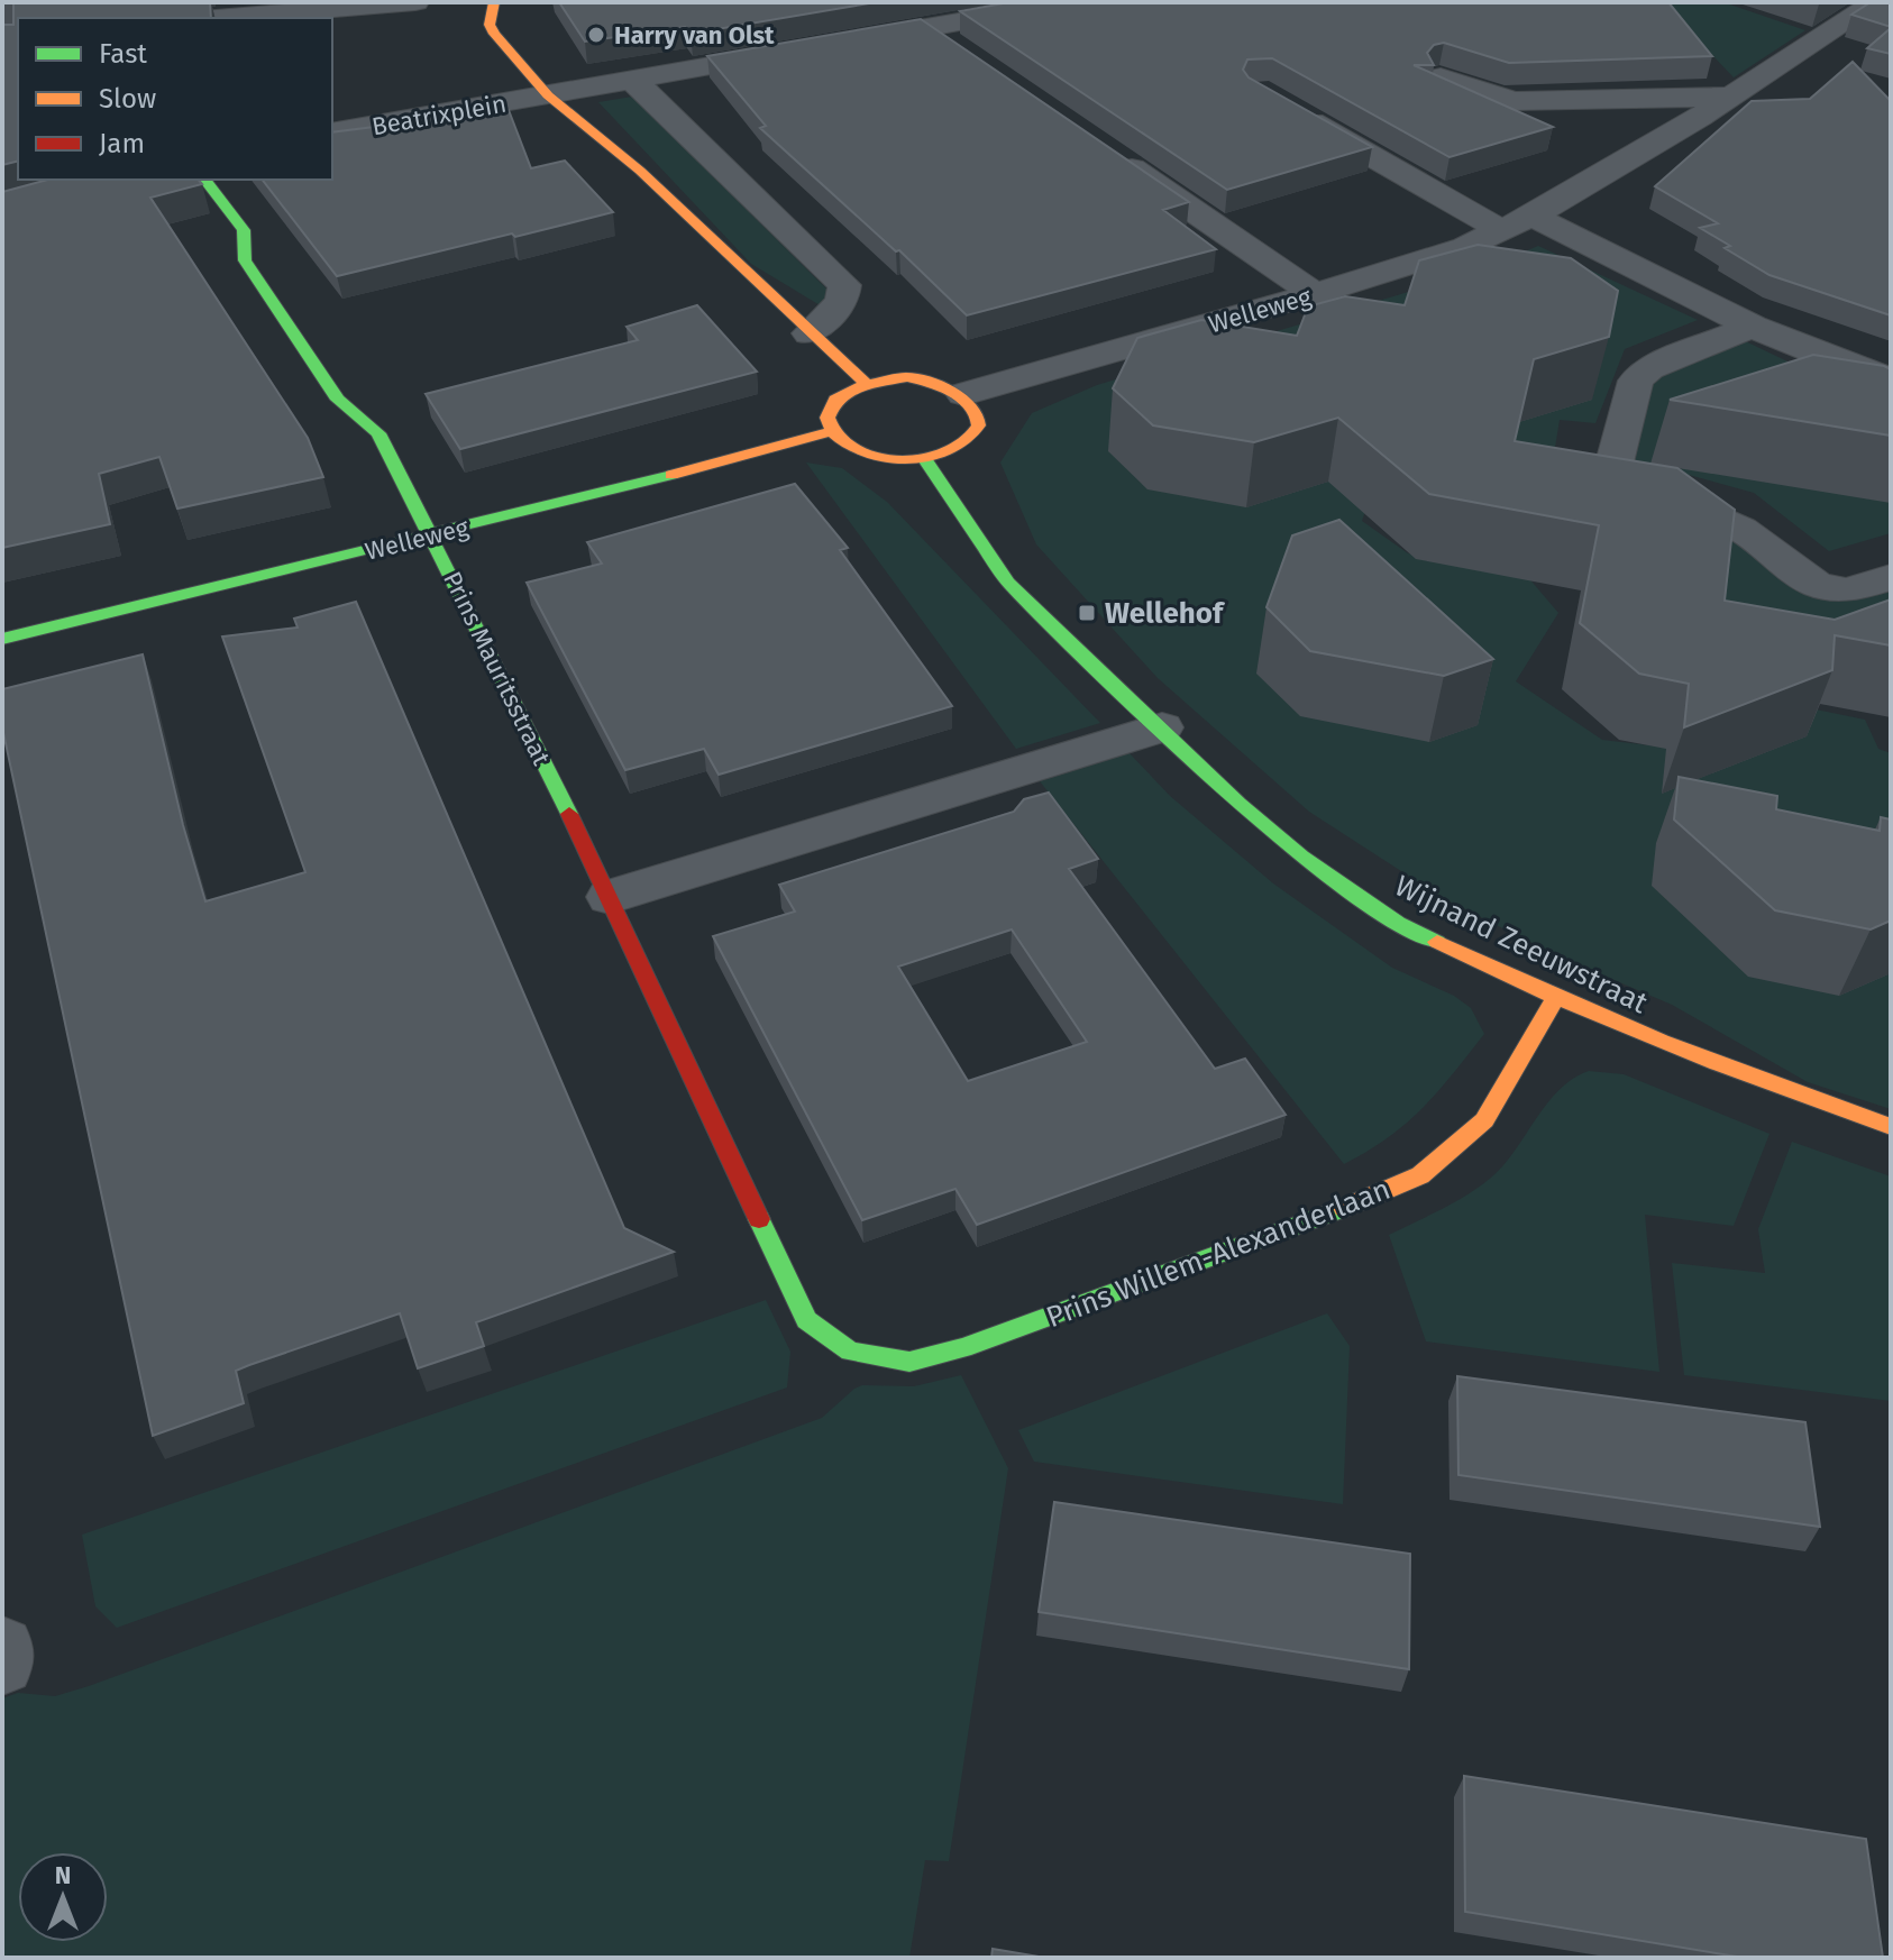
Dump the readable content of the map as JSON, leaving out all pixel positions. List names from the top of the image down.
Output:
{
  "streets": {
    "main road": [
      "Welleweg",
      "Prins Mauritsstraat",
      "Wijnand Zeeuwstraat",
      "Prins Willem-Alexanderlaan"
    ],
    "street": ["Beatrixplein"]
  },
  "crossings": [
    ["Welleweg", "Prins Mauritsstraat"],
    ["Prins Mauritsstraat", "Prins Willem-Alexanderlaan"],
    ["Wijnand Zeeuwstraat", "Prins Willem-Alexanderlaan"]
  ],
  "places": {
    "other": ["Harry van Olst"],
    "transit": ["Wellehof"]
  },
  "legend": ["Fast", "Slow", "Jam"],
  "north": "top"
}
